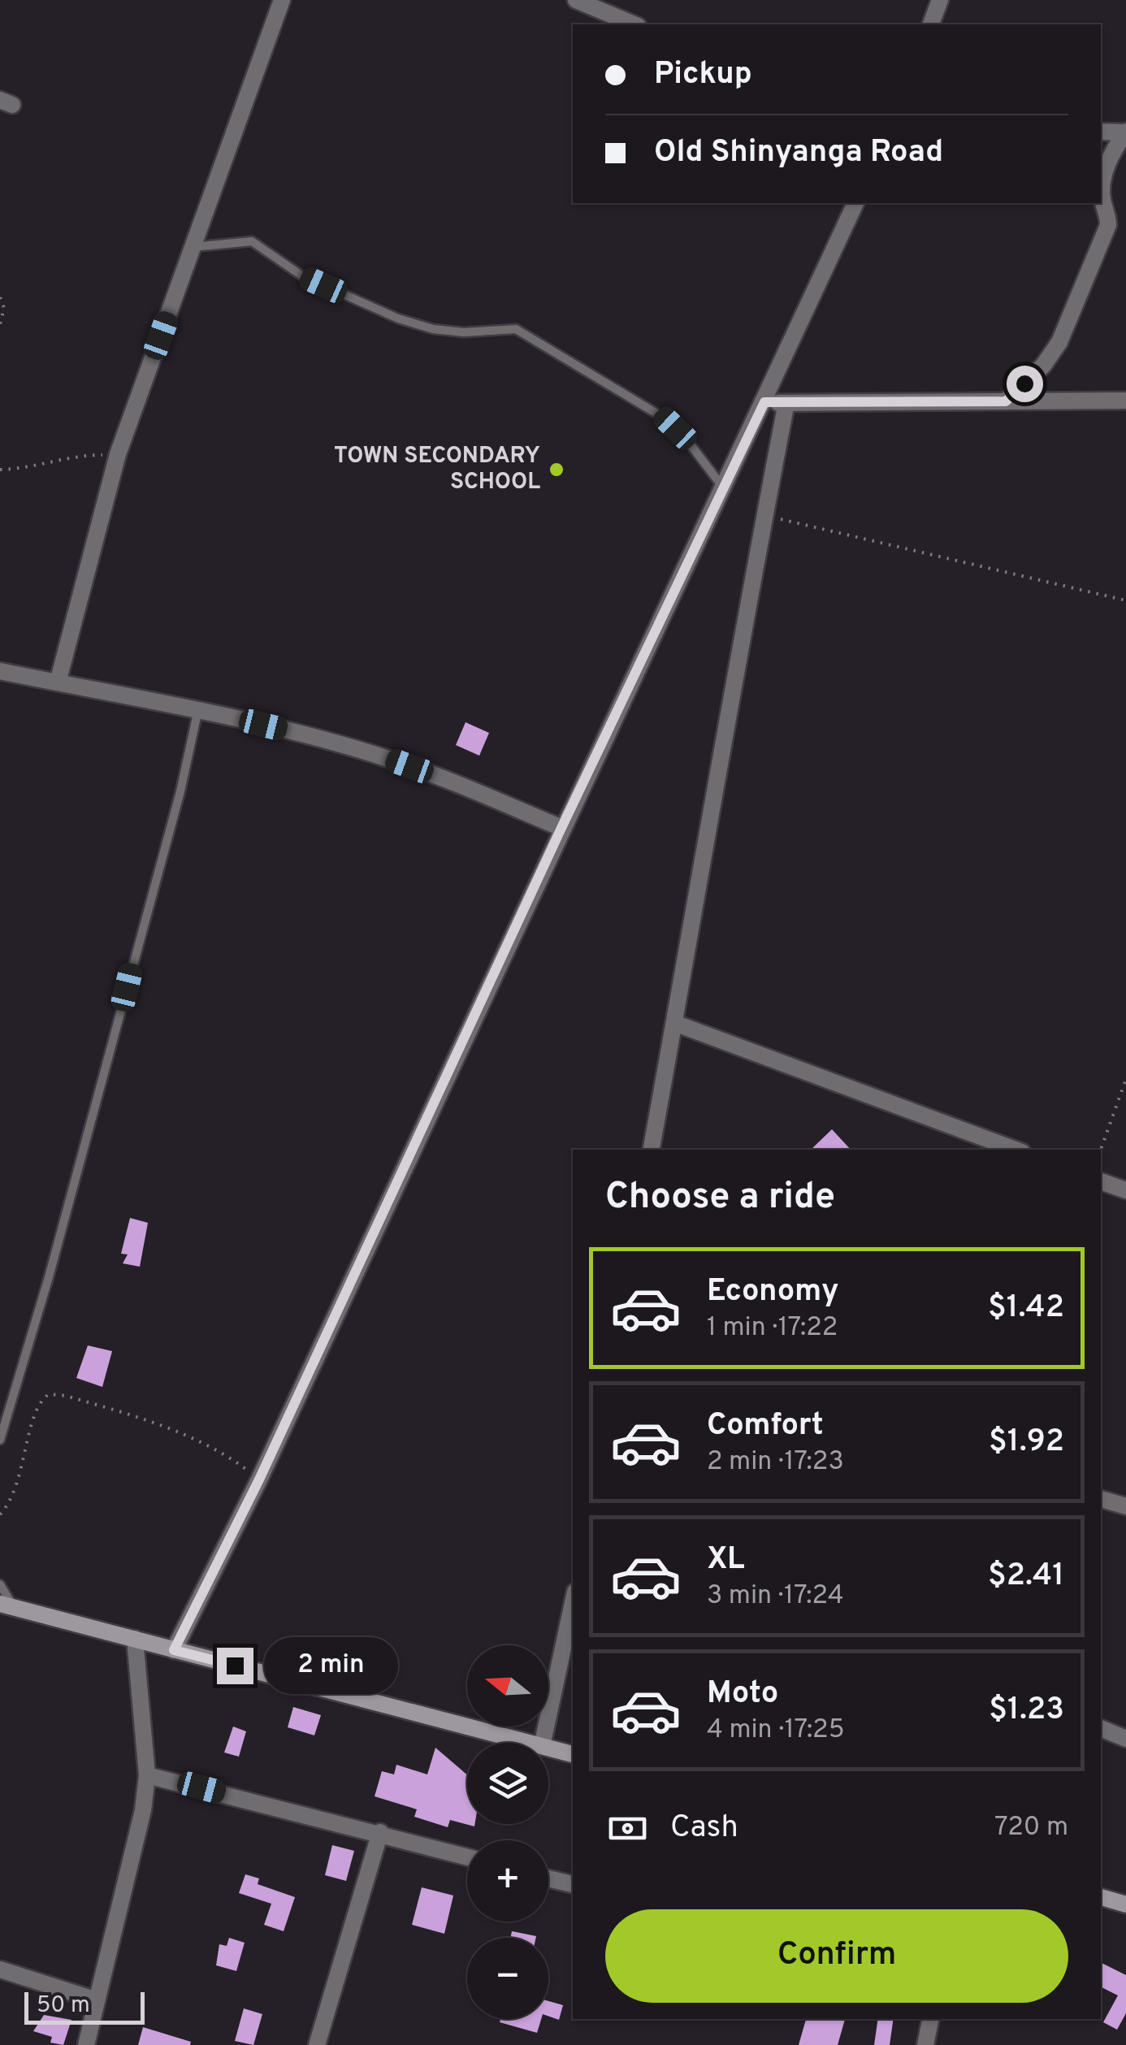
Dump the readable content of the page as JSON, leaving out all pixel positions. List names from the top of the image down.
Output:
{
  "places": ["TOWN SECONDARY SCHOOL"],
  "scale_bar": "50 m",
  "north": "left",
  "page": {
    "banner": ["Pickup", "Old Shinyanga Road"],
    "heading": "Choose a ride",
    "list": [
      {
        "name": "Economy",
        "note": "1 min · 17:22",
        "value": "$1.42"
      },
      {
        "name": "Comfort",
        "note": "2 min · 17:23",
        "value": "$1.92"
      },
      {
        "name": "XL",
        "note": "3 min · 17:24",
        "value": "$2.41"
      },
      {
        "name": "Moto",
        "note": "4 min · 17:25",
        "value": "$1.23"
      }
    ],
    "bubble": "2 min",
    "map_buttons": ["+", "−"],
    "pay": ["Cash", "720 m"],
    "buttons": "Confirm",
    "scale": "50 m"
  }
}
